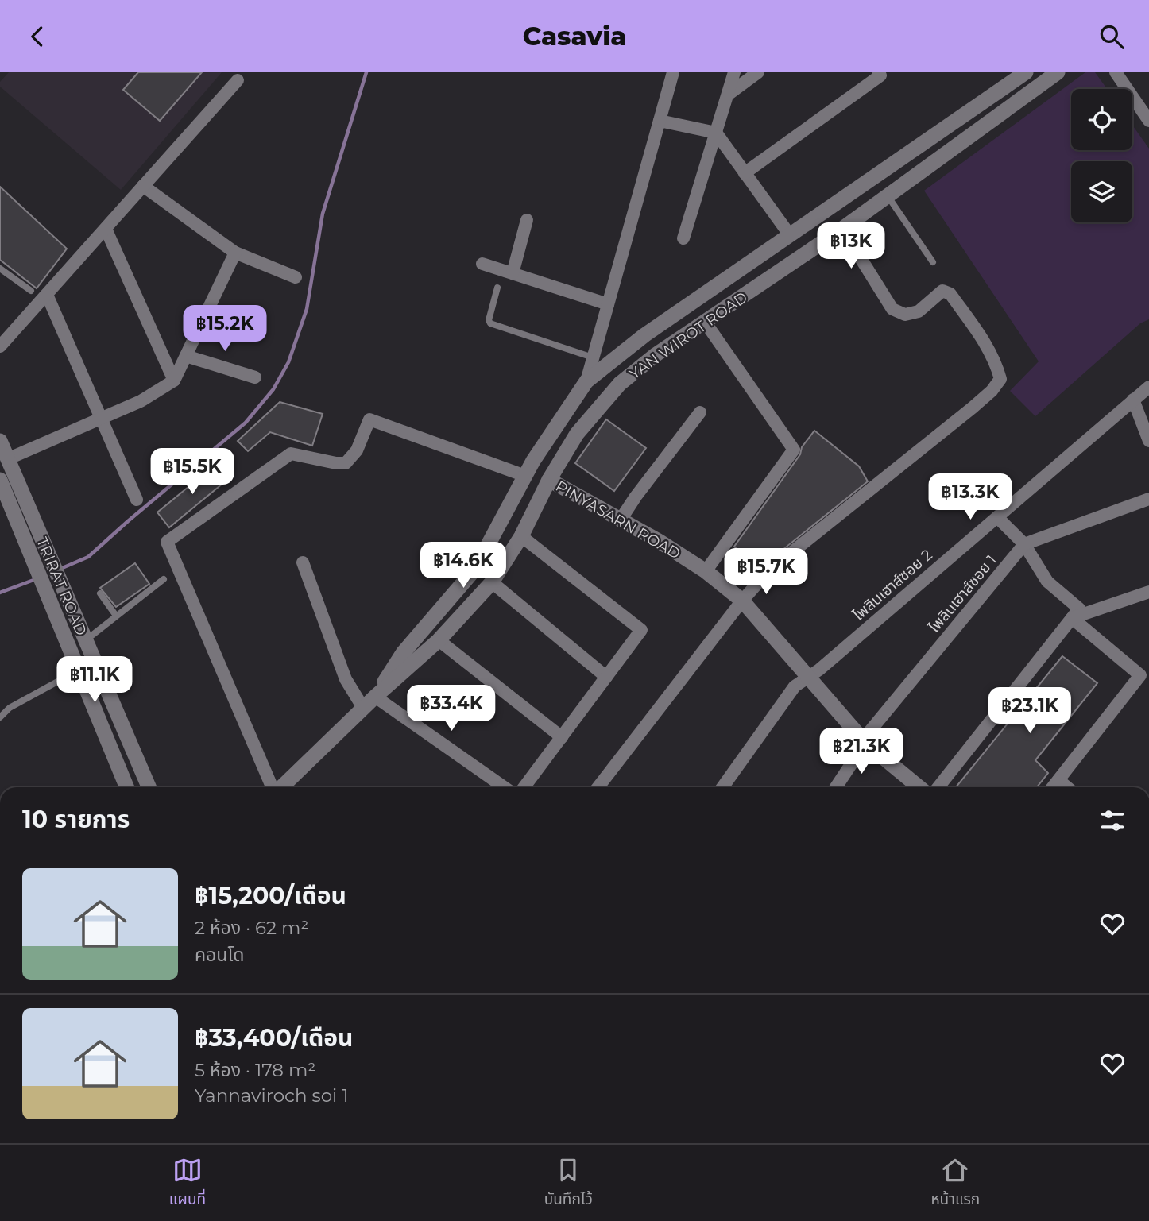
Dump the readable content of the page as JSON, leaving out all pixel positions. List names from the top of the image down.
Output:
{
  "streets": {
    "main road": ["YAN WIROT ROAD", "PINYASARN ROAD", "TRIRAT ROAD"],
    "street": ["ไพลินเฮาส์ซอย 2", "ไพลินเฮาส์ซอย 1"]
  },
  "crossings": [
    ["YAN WIROT ROAD", "PINYASARN ROAD"],
    ["PINYASARN ROAD", "ไพลินเฮาส์ซอย 2"],
    ["PINYASARN ROAD", "ไพลินเฮาส์ซอย 1"]
  ],
  "page": {
    "header": "Casavia",
    "price": [
      "฿13K",
      "฿15.2K",
      "฿15.5K",
      "฿13.3K",
      "฿14.6K",
      "฿15.7K",
      "฿11.1K",
      "฿33.4K",
      "฿23.1K",
      "฿21.3K"
    ],
    "heading": "10 รายการ",
    "list": [
      {
        "name": "฿15,200/เดือน",
        "note": "2 ห้อง · 62 m² · คอนโด"
      },
      {
        "name": "฿33,400/เดือน",
        "note": "5 ห้อง · 178 m² · Yannaviroch soi 1"
      }
    ],
    "tabs": ["แผนที่", "บันทึกไว้", "หน้าแรก"]
  }
}
